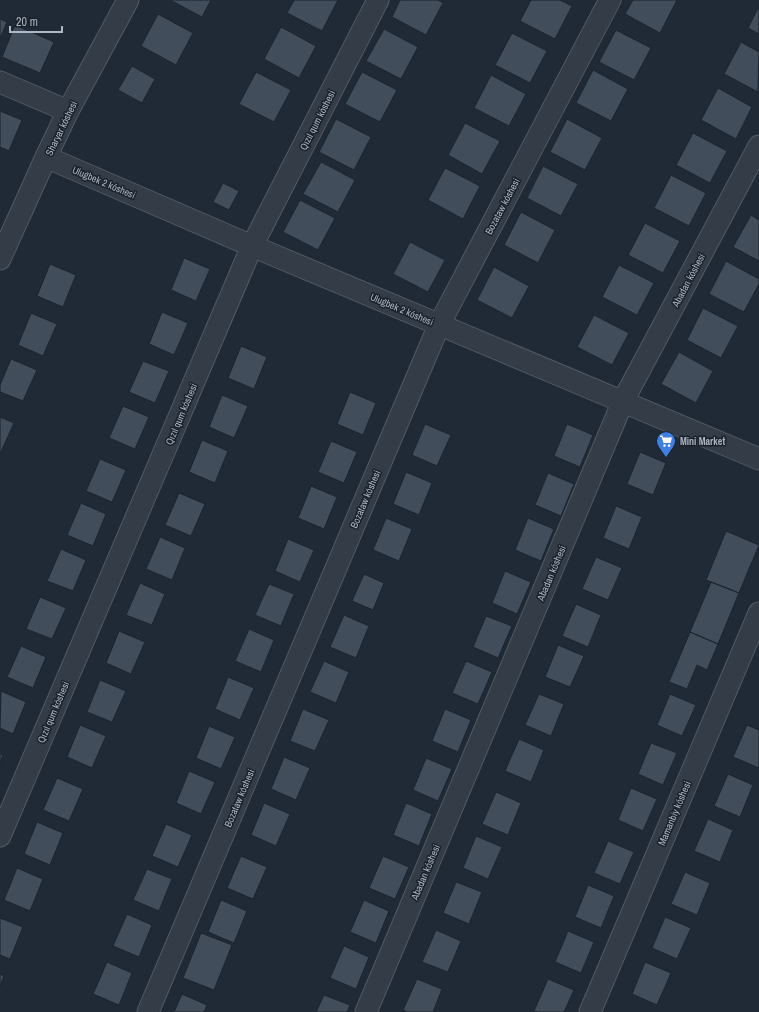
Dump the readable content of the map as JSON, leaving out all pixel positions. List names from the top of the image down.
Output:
{
  "streets": {
    "street": [
      "Qızıl qum kóshesi",
      "Sharyar kóshesi",
      "Uluǵbek 2 kóshesi",
      "Bozataw kóshesi",
      "Abadan kóshesi",
      "Mamanbiy kóshesi"
    ]
  },
  "crossings": [
    ["Qızıl qum kóshesi", "Uluǵbek 2 kóshesi"],
    ["Sharyar kóshesi", "Uluǵbek 2 kóshesi"],
    ["Uluǵbek 2 kóshesi", "Bozataw kóshesi"],
    ["Uluǵbek 2 kóshesi", "Abadan kóshesi"]
  ],
  "places": {
    "supermarket": ["Mini Market"]
  },
  "scale_bar": "20 m"
}
